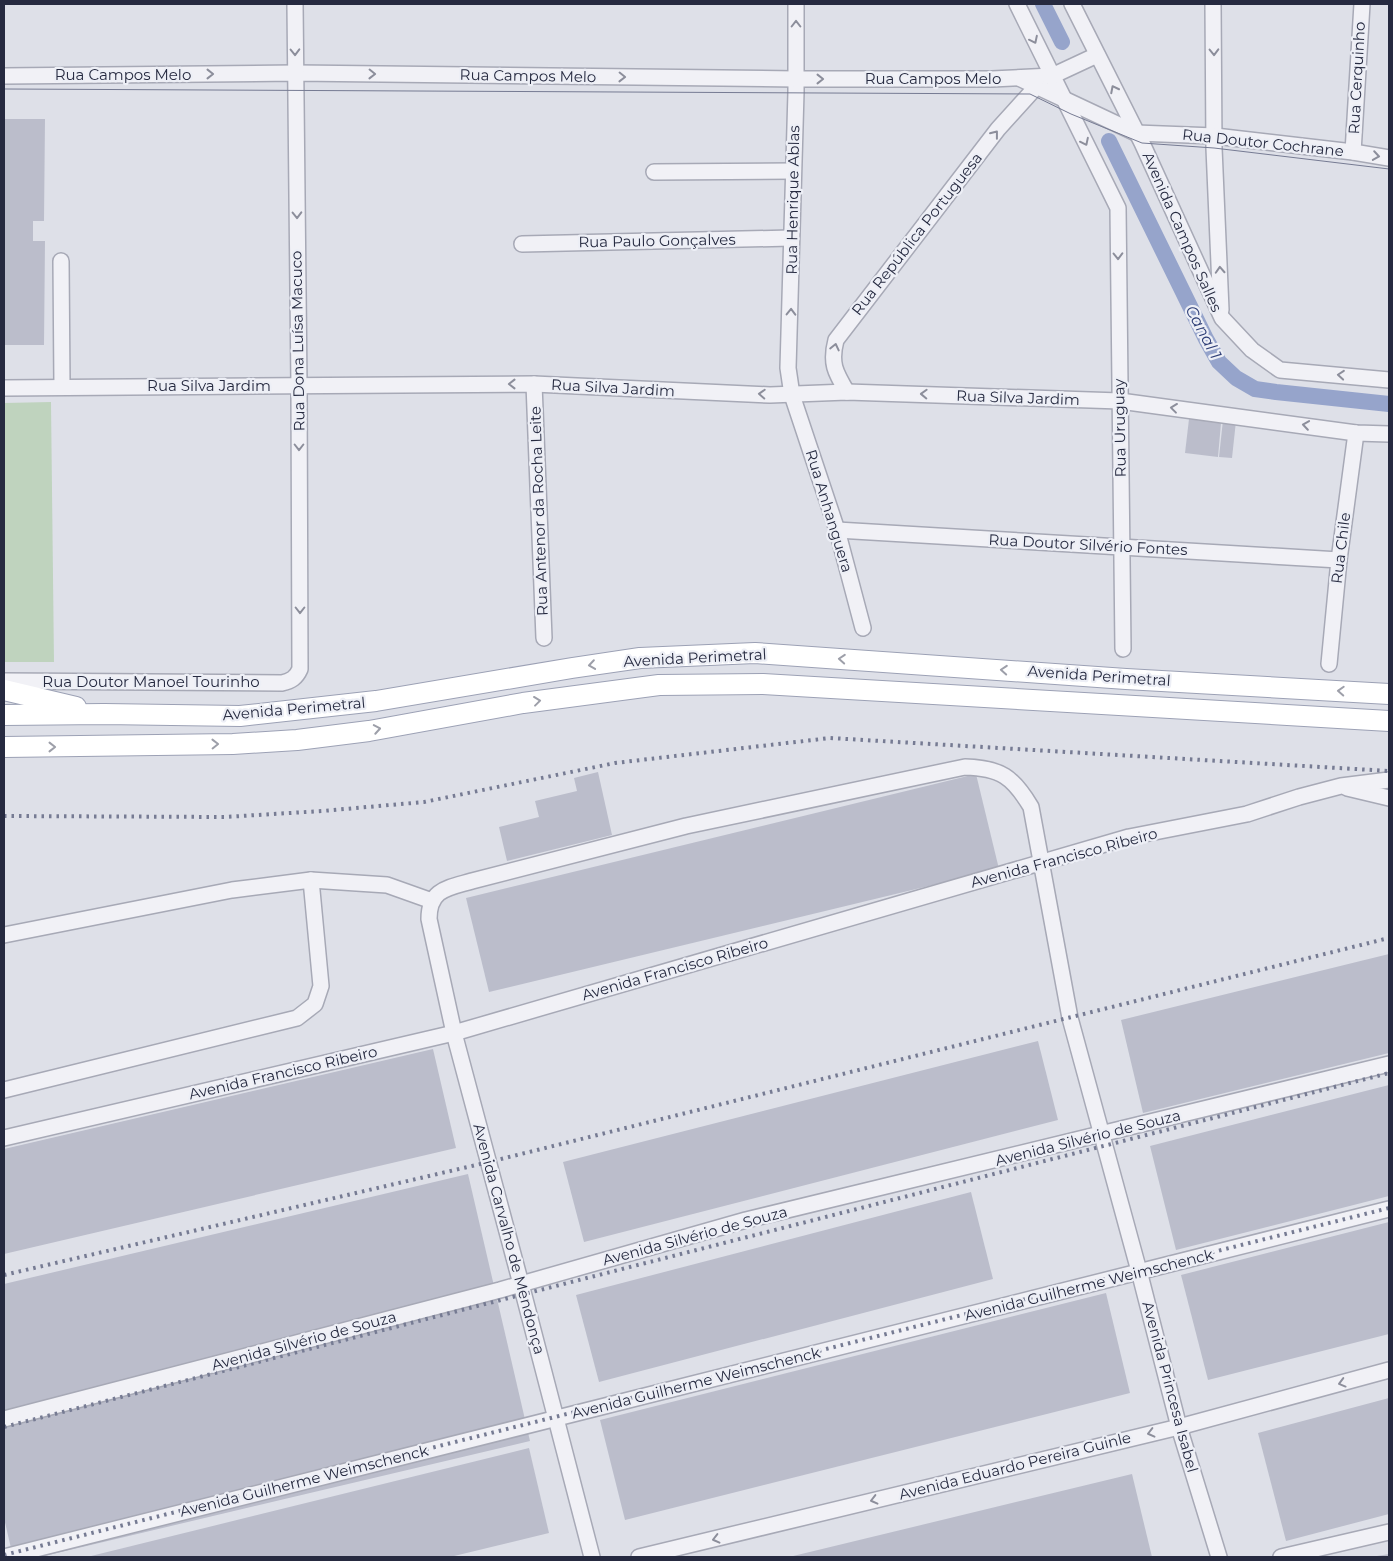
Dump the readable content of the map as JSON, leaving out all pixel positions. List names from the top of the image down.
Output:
{
  "streets": {
    "main road": ["Avenida Perimetral"],
    "street": [
      "Rua Campos Melo",
      "Rua Cerquinho",
      "Rua Doutor Cochrane",
      "Rua Henrique Ablas",
      "Avenida Campos Salles",
      "Rua República Portuguesa",
      "Rua Paulo Gonçalves",
      "Rua Dona Luísa Macuco",
      "Rua Silva Jardim",
      "Rua Uruguay",
      "Rua Antenor da Rocha Leite",
      "Rua Anhanguera",
      "Rua Doutor Silvério Fontes",
      "Rua Chile",
      "Rua Doutor Manoel Tourinho",
      "Avenida Francisco Ribeiro",
      "Avenida Silvério de Souza",
      "Avenida Carvalho de Mendonça",
      "Avenida Guilherme Weimschenck",
      "Avenida Princesa Isabel",
      "Avenida Eduardo Pereira Guinle"
    ]
  },
  "crossings": [
    ["Rua Campos Melo", "Rua Henrique Ablas"],
    ["Rua Campos Melo", "Rua Dona Luísa Macuco"],
    ["Rua Cerquinho", "Rua Doutor Cochrane"],
    ["Rua Doutor Cochrane", "Avenida Campos Salles"],
    ["Rua Henrique Ablas", "Rua Paulo Gonçalves"],
    ["Rua Henrique Ablas", "Rua Silva Jardim"],
    ["Rua Henrique Ablas", "Rua Anhanguera"],
    ["Rua República Portuguesa", "Rua Silva Jardim"],
    ["Rua Dona Luísa Macuco", "Rua Silva Jardim"],
    ["Rua Dona Luísa Macuco", "Rua Doutor Manoel Tourinho"],
    ["Rua Silva Jardim", "Rua Uruguay"],
    ["Rua Silva Jardim", "Rua Antenor da Rocha Leite"],
    ["Rua Silva Jardim", "Rua Anhanguera"],
    ["Rua Silva Jardim", "Rua Chile"],
    ["Rua Uruguay", "Rua Doutor Silvério Fontes"],
    ["Rua Anhanguera", "Rua Doutor Silvério Fontes"],
    ["Rua Doutor Silvério Fontes", "Rua Chile"],
    ["Avenida Francisco Ribeiro", "Avenida Carvalho de Mendonça"],
    ["Avenida Francisco Ribeiro", "Avenida Princesa Isabel"],
    ["Avenida Silvério de Souza", "Avenida Carvalho de Mendonça"],
    ["Avenida Silvério de Souza", "Avenida Princesa Isabel"],
    ["Avenida Carvalho de Mendonça", "Avenida Guilherme Weimschenck"],
    ["Avenida Carvalho de Mendonça", "Avenida Princesa Isabel"],
    ["Avenida Guilherme Weimschenck", "Avenida Princesa Isabel"],
    ["Avenida Princesa Isabel", "Avenida Eduardo Pereira Guinle"]
  ],
  "one_way": [
    "Rua Campos Melo",
    "Rua Henrique Ablas",
    "Rua República Portuguesa",
    "Rua Dona Luísa Macuco",
    "Rua Silva Jardim",
    "Avenida Eduardo Pereira Guinle"
  ],
  "water": ["Canal 1"]
}
